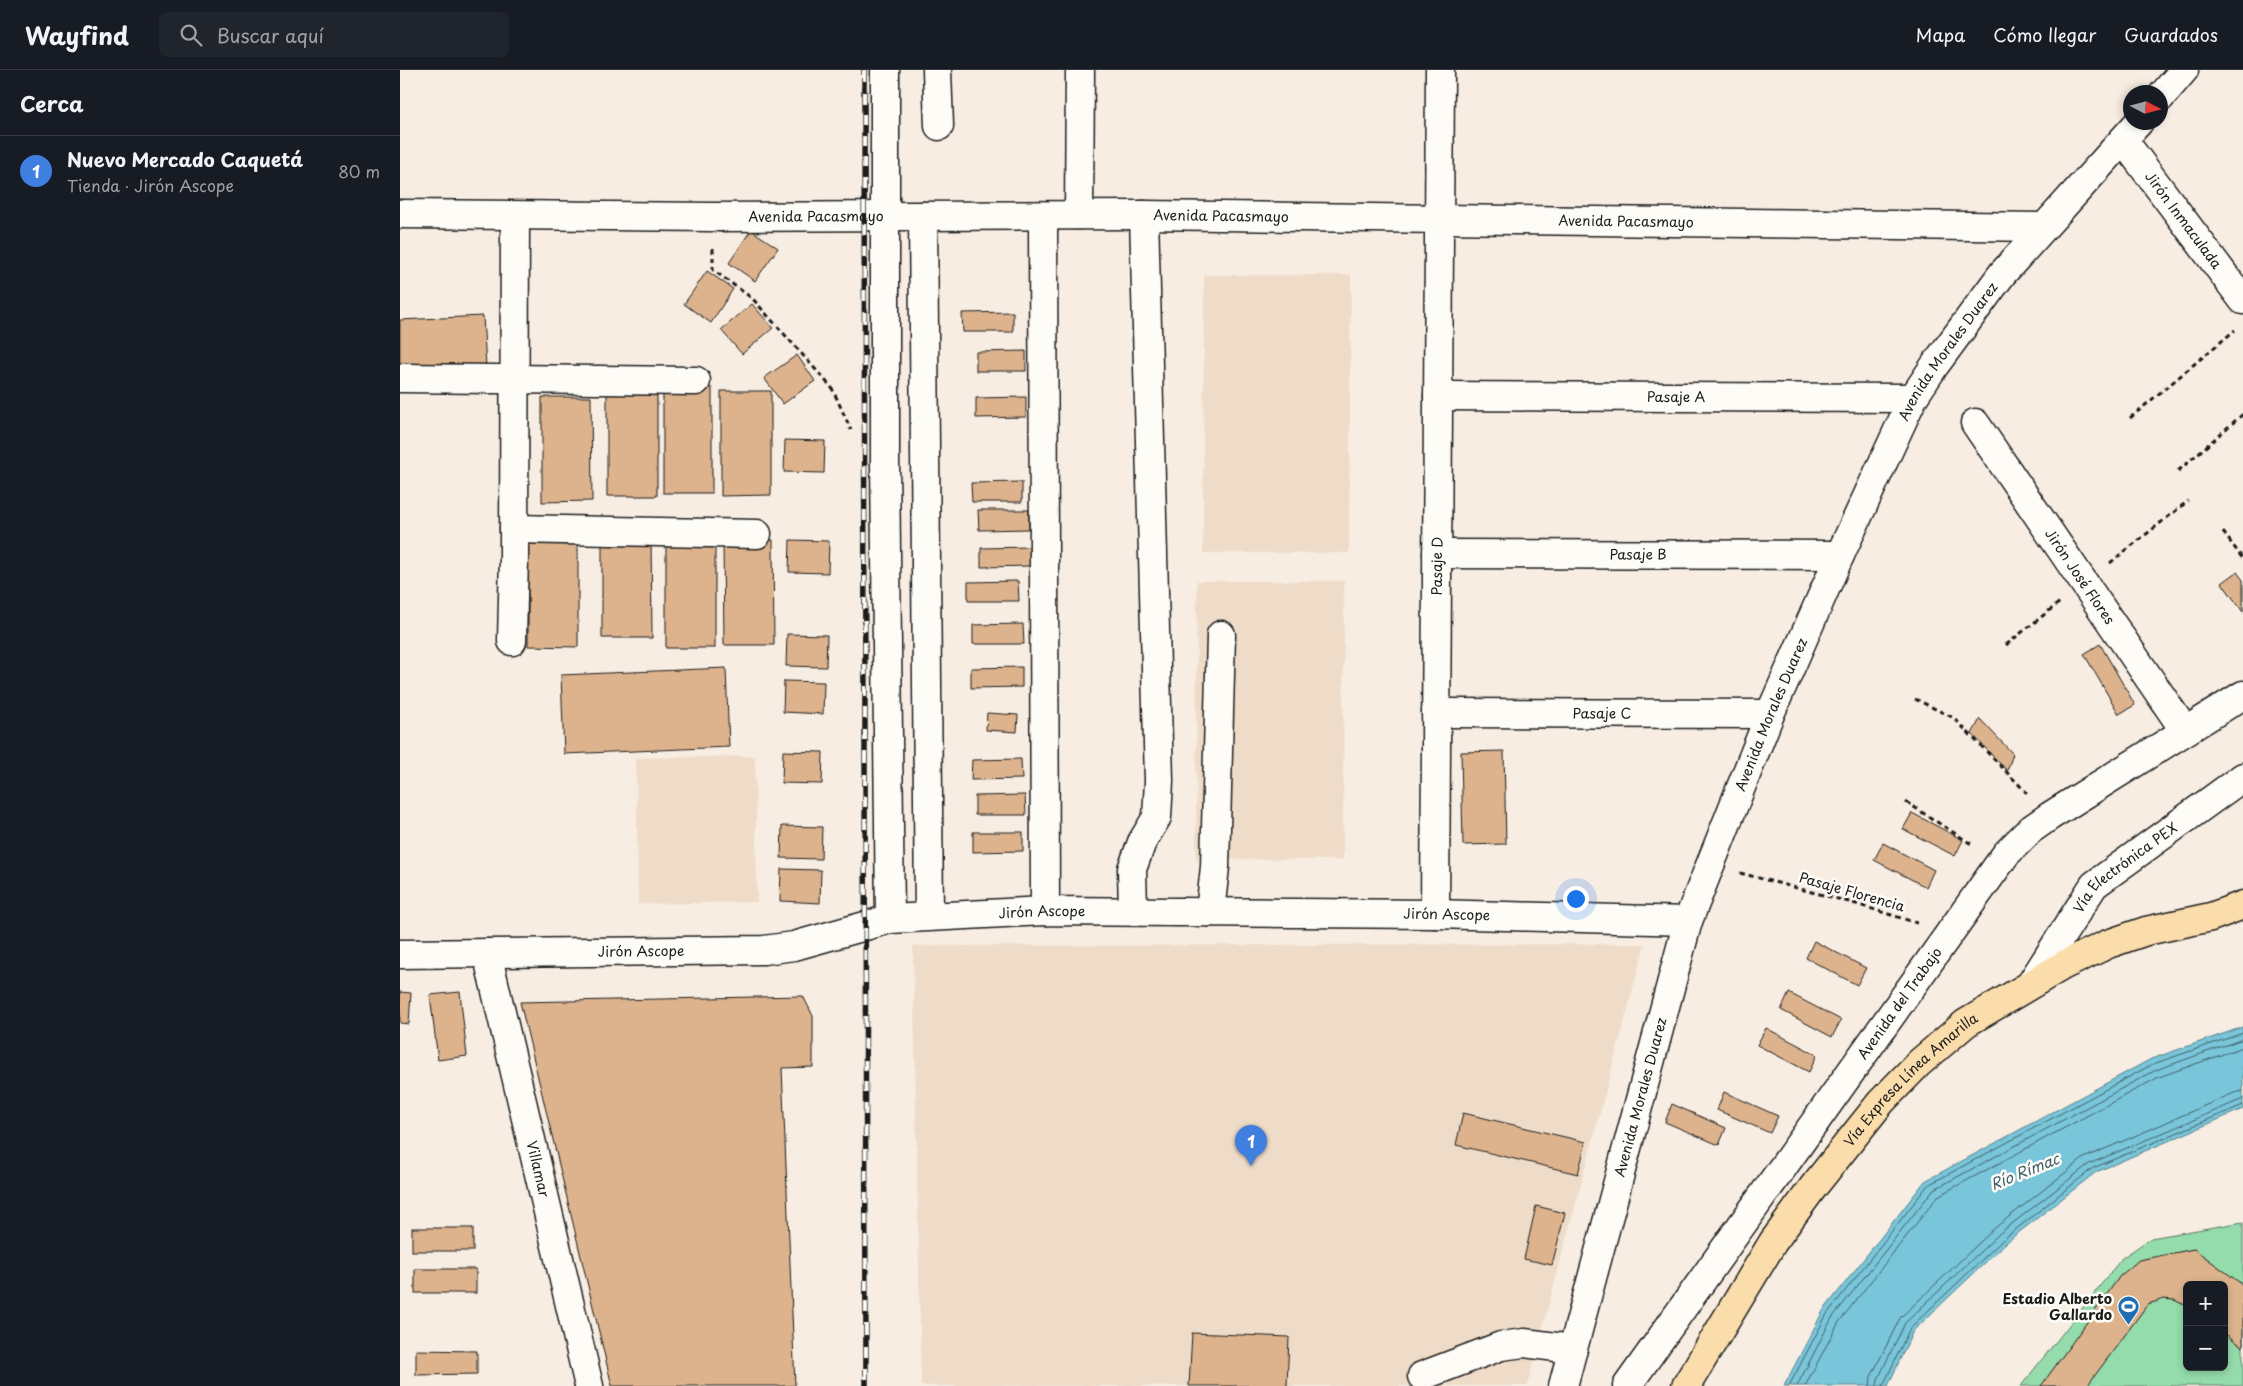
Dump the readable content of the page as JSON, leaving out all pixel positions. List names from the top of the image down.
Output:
{
  "streets": {
    "highway": ["Vía Expresa Línea Amarilla"],
    "street": [
      "Avenida Pacasmayo",
      "Jirón Inmaculada",
      "Avenida Morales Duarez",
      "Pasaje A",
      "Pasaje B",
      "Pasaje D",
      "Jirón José Flores",
      "Pasaje C",
      "Vía Electrónica PEX",
      "Jirón Ascope",
      "Avenida del Trabajo",
      "Villamar"
    ],
    "path": ["Pasaje Florencia"]
  },
  "crossings": [
    ["Avenida Pacasmayo", "Avenida Morales Duarez"],
    ["Avenida Pacasmayo", "Pasaje D"],
    ["Jirón Inmaculada", "Avenida Morales Duarez"],
    ["Avenida Morales Duarez", "Pasaje A"],
    ["Avenida Morales Duarez", "Pasaje B"],
    ["Avenida Morales Duarez", "Pasaje C"],
    ["Avenida Morales Duarez", "Jirón Ascope"],
    ["Pasaje A", "Pasaje D"],
    ["Pasaje B", "Pasaje D"],
    ["Pasaje D", "Pasaje C"],
    ["Pasaje D", "Jirón Ascope"],
    ["Jirón José Flores", "Avenida del Trabajo"],
    ["Vía Electrónica PEX", "Vía Expresa Línea Amarilla"],
    ["Pasaje Florencia", "Avenida del Trabajo"],
    ["Jirón Ascope", "Villamar"]
  ],
  "water": ["Río Rímac"],
  "places": {
    "sports": ["Estadio Alberto Gallardo"]
  },
  "north": "right",
  "page": {
    "header": "Wayfind",
    "search": "Buscar aquí",
    "nav": ["Mapa", "Cómo llegar", "Guardados"],
    "heading": "Cerca",
    "list": [
      {
        "mark": "1",
        "name": "Nuevo Mercado Caquetá",
        "note": "Tienda · Jirón Ascope",
        "value": "80 m"
      }
    ],
    "pins": "1",
    "map_buttons": ["+", "−"]
  }
}
